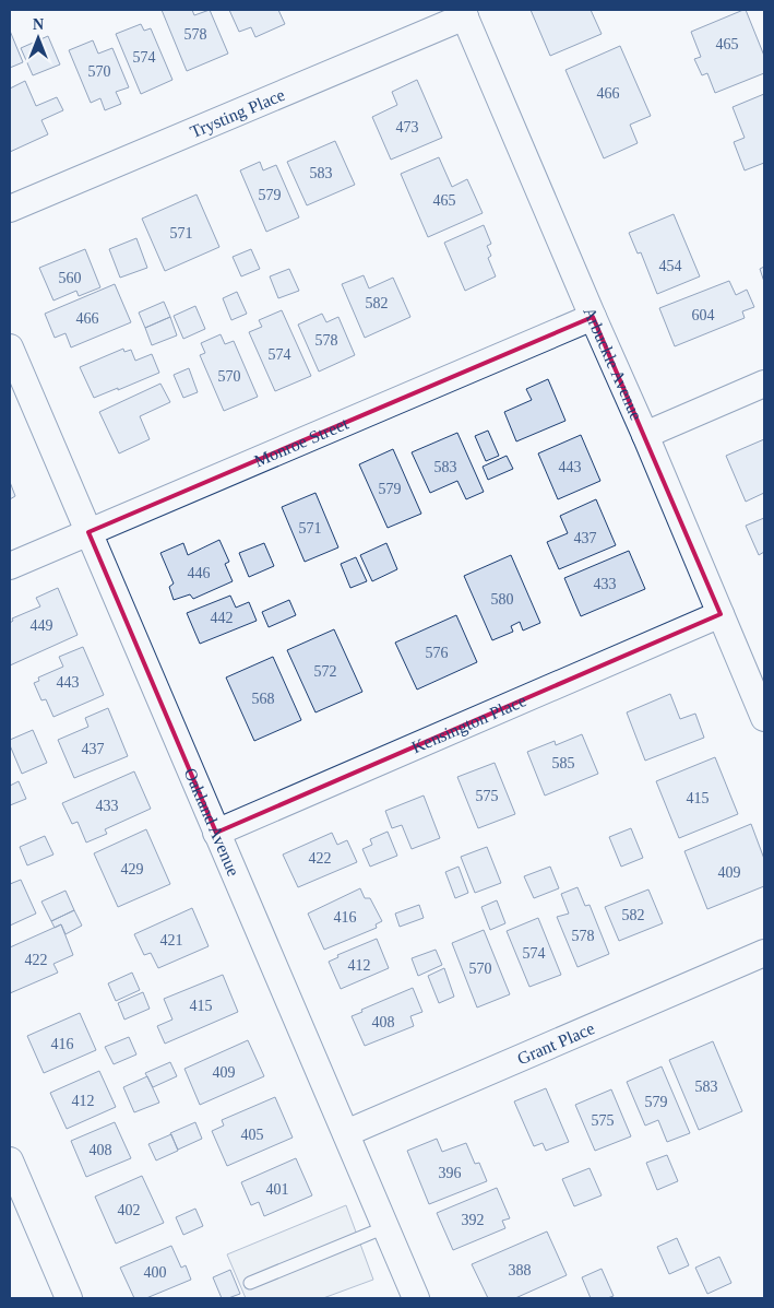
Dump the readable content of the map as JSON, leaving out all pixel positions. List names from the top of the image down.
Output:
{
  "streets": {
    "street": [
      "Trysting Place",
      "Arbuckle Avenue",
      "Monroe Street",
      "Kensington Place",
      "Oakland Avenue",
      "Grant Place"
    ]
  },
  "crossings": [
    ["Trysting Place", "Arbuckle Avenue"],
    ["Arbuckle Avenue", "Monroe Street"],
    ["Arbuckle Avenue", "Kensington Place"],
    ["Monroe Street", "Oakland Avenue"],
    ["Kensington Place", "Oakland Avenue"],
    ["Oakland Avenue", "Grant Place"]
  ],
  "house_numbers": [
    "578",
    "465",
    "574",
    "570",
    "466",
    "473",
    "583",
    "579",
    "465",
    "571",
    "454",
    "560",
    "582",
    "604",
    "466",
    "578",
    "574",
    "570",
    "583",
    "443",
    "579",
    "571",
    "437",
    "446",
    "433",
    "580",
    "442",
    "449",
    "576",
    "572",
    "443",
    "568",
    "437",
    "585",
    "575",
    "415",
    "433",
    "422",
    "429",
    "409",
    "582",
    "416",
    "578",
    "421",
    "574",
    "422",
    "412",
    "570",
    "415",
    "408",
    "416",
    "409",
    "583",
    "412",
    "579",
    "575",
    "405",
    "408",
    "396",
    "401",
    "402",
    "392",
    "388",
    "400"
  ],
  "north": "top"
}
